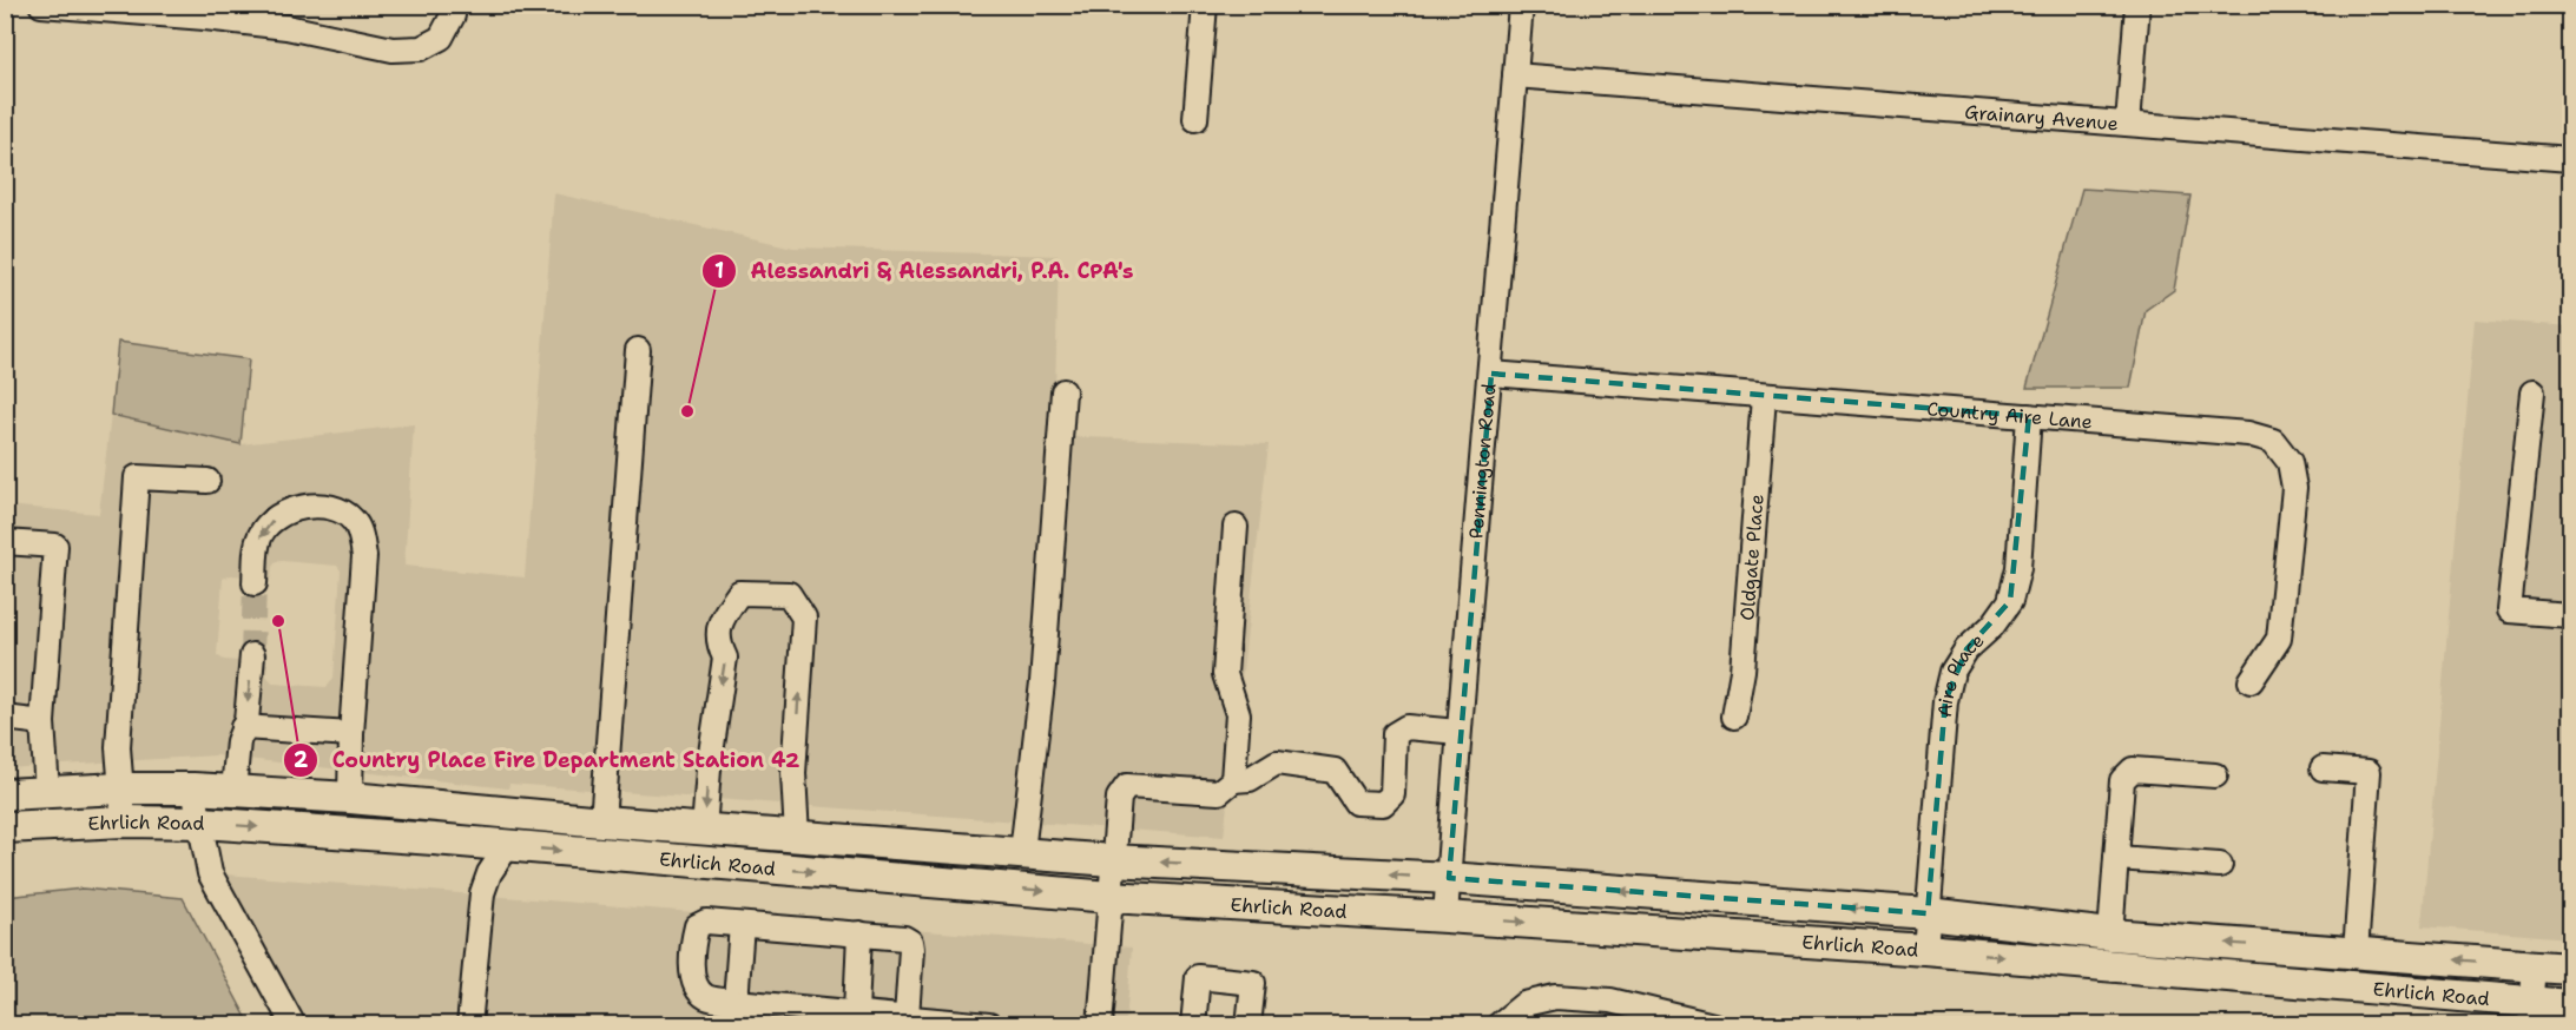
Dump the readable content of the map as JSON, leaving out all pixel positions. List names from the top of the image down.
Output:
{
  "streets": {
    "main road": ["Ehrlich Road"],
    "street": [
      "Grainary Avenue",
      "Country Aire Lane",
      "Pennington Road",
      "Oldgate Place",
      "Aire Place"
    ]
  },
  "crossings": [
    ["Grainary Avenue", "Pennington Road"],
    ["Country Aire Lane", "Pennington Road"],
    ["Country Aire Lane", "Oldgate Place"],
    ["Country Aire Lane", "Aire Place"],
    ["Pennington Road", "Ehrlich Road"],
    ["Aire Place", "Ehrlich Road"]
  ],
  "places": ["Alessandri & Alessandri, P.A. CPA's", "Country Place Fire Department Station 42"]
}
